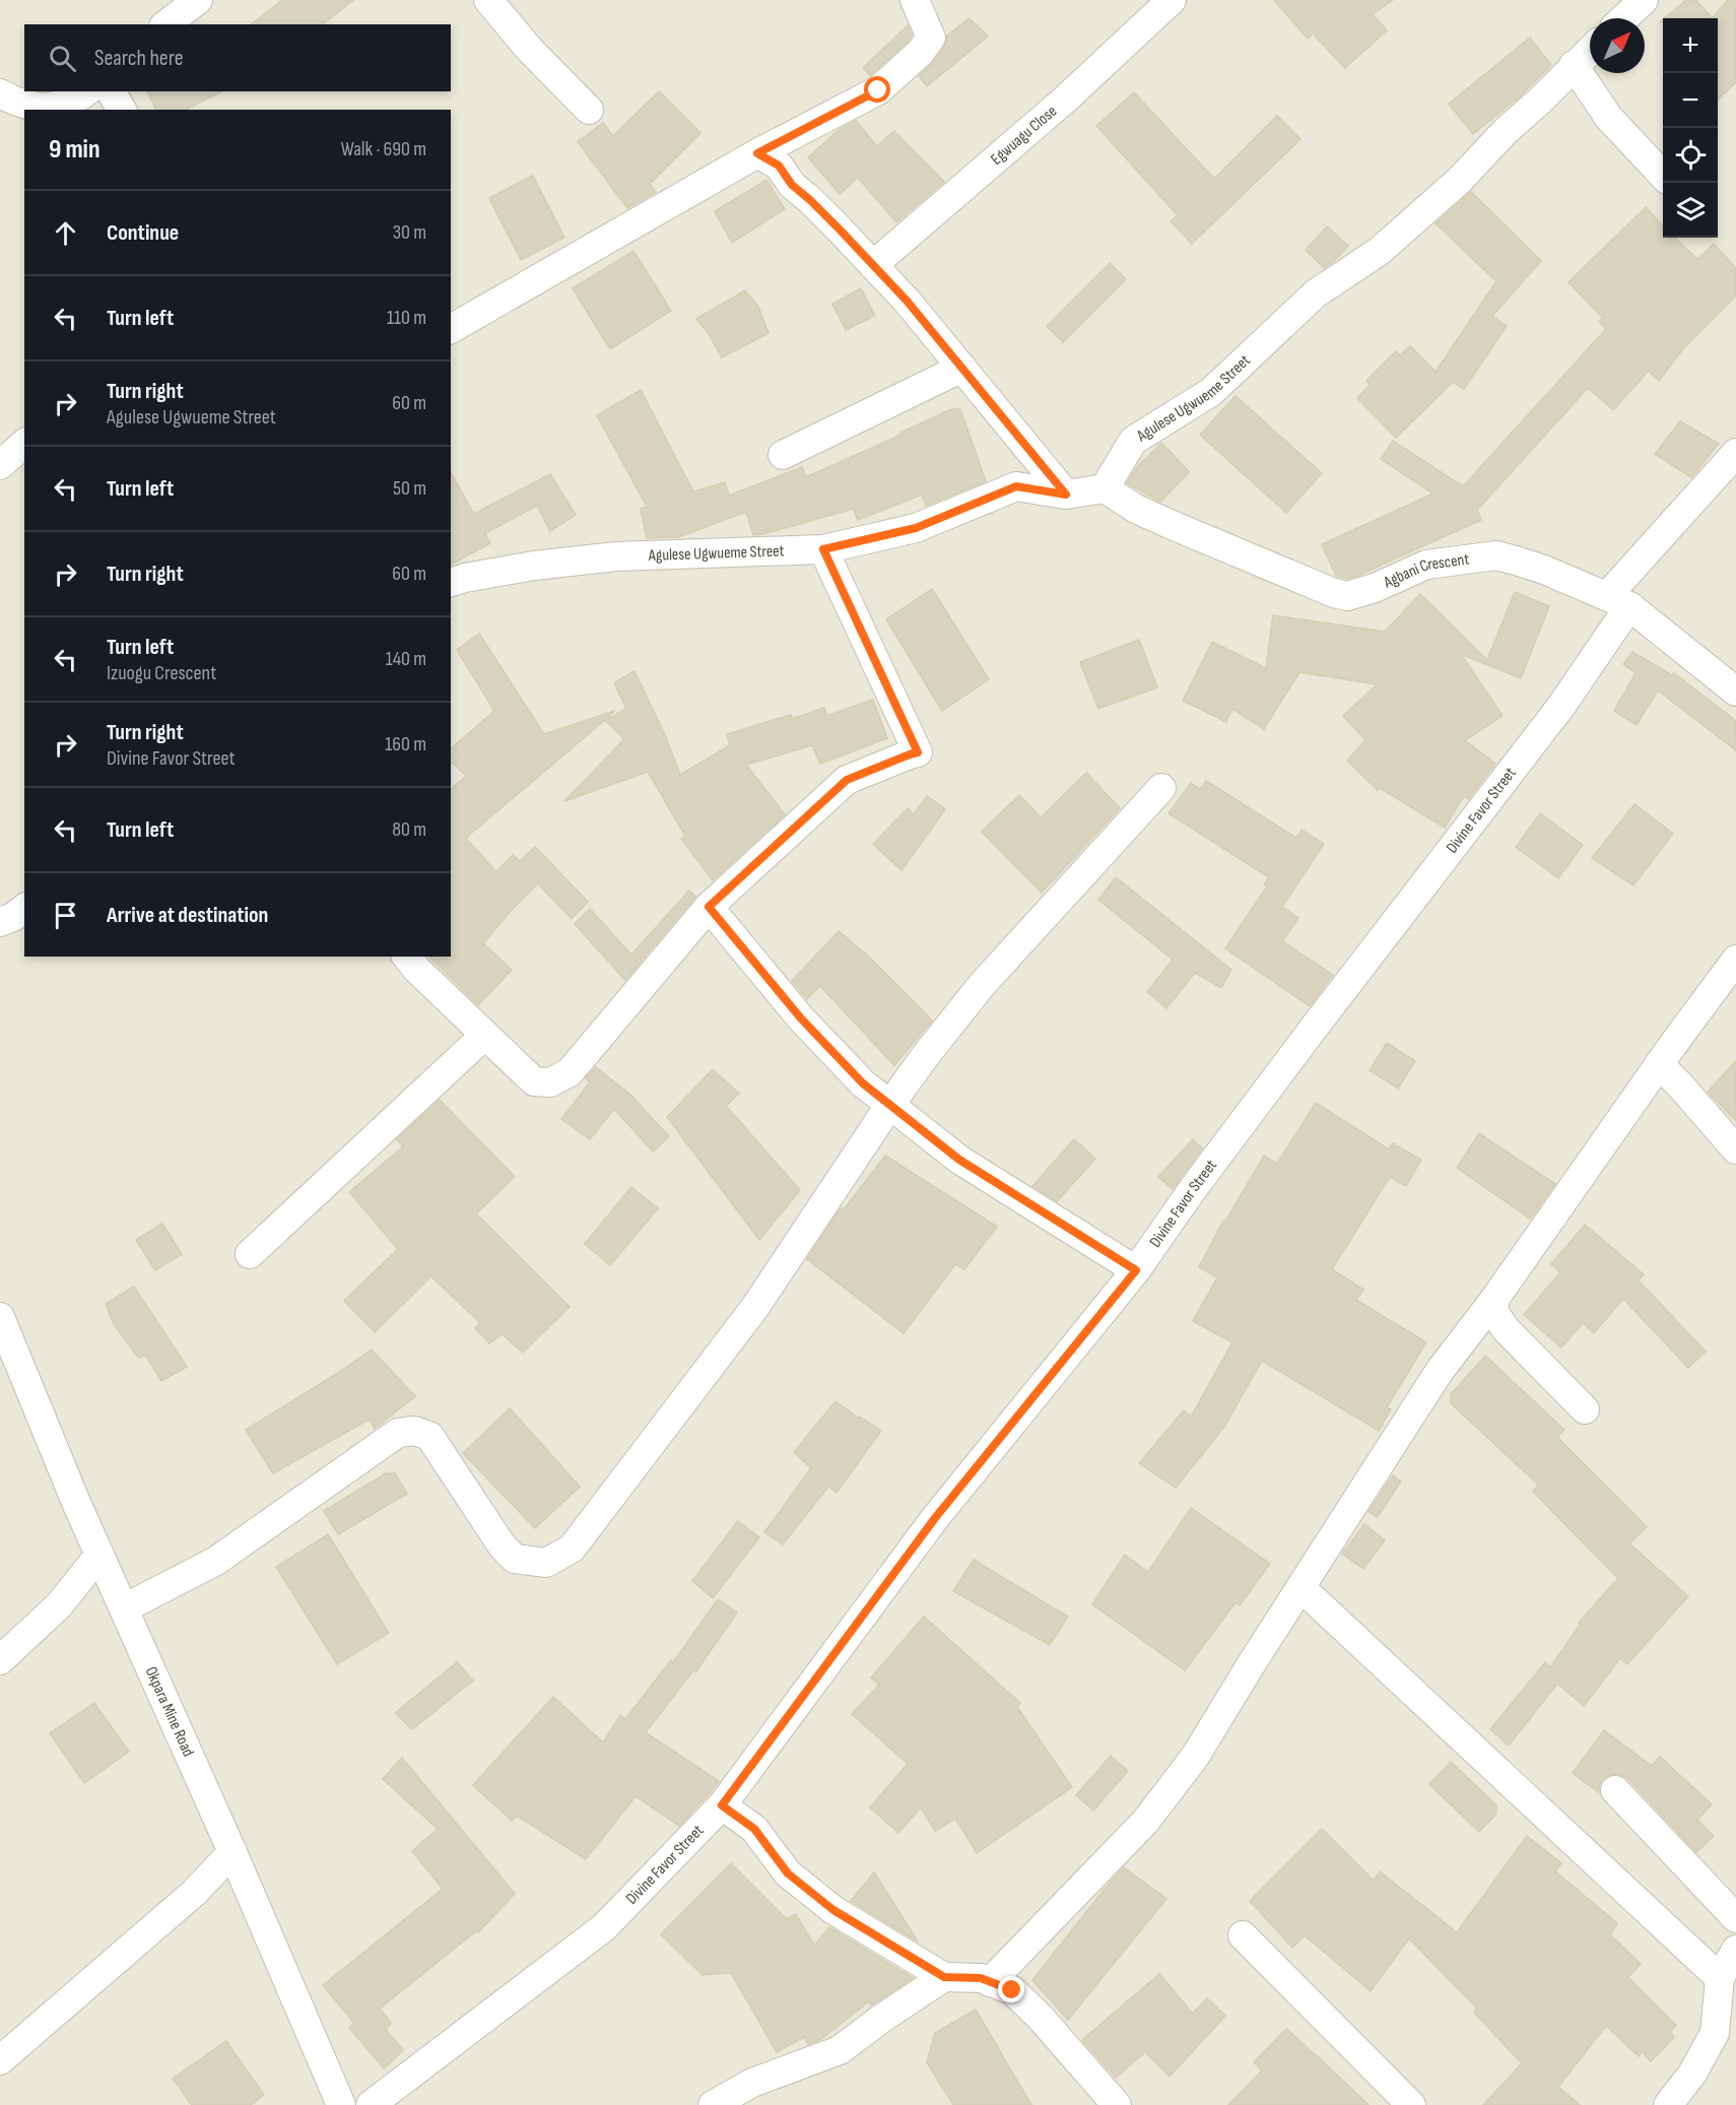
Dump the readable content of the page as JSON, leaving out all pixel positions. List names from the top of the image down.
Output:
{
  "streets": {
    "street": [
      "Egwuagu Close",
      "Agulese Ugwueme Street",
      "Agbani Crescent",
      "Divine Favor Street",
      "Okpara Mine Road"
    ]
  },
  "crossings": [
    ["Agulese Ugwueme Street", "Agbani Crescent"],
    ["Agbani Crescent", "Divine Favor Street"]
  ],
  "north": "top right",
  "page": {
    "map_buttons": ["+", "−"],
    "search": "Search here",
    "heading": ["9 min", "Walk · 690 m"],
    "list": [
      ["Continue", "30 m"],
      ["Turn left", "110 m"],
      ["Turn right", "Agulese Ugwueme Street", "60 m"],
      ["Turn left", "50 m"],
      ["Turn right", "60 m"],
      ["Turn left", "Izuogu Crescent", "140 m"],
      ["Turn right", "Divine Favor Street", "160 m"],
      ["Turn left", "80 m"],
      "Arrive at destination"
    ]
  }
}
